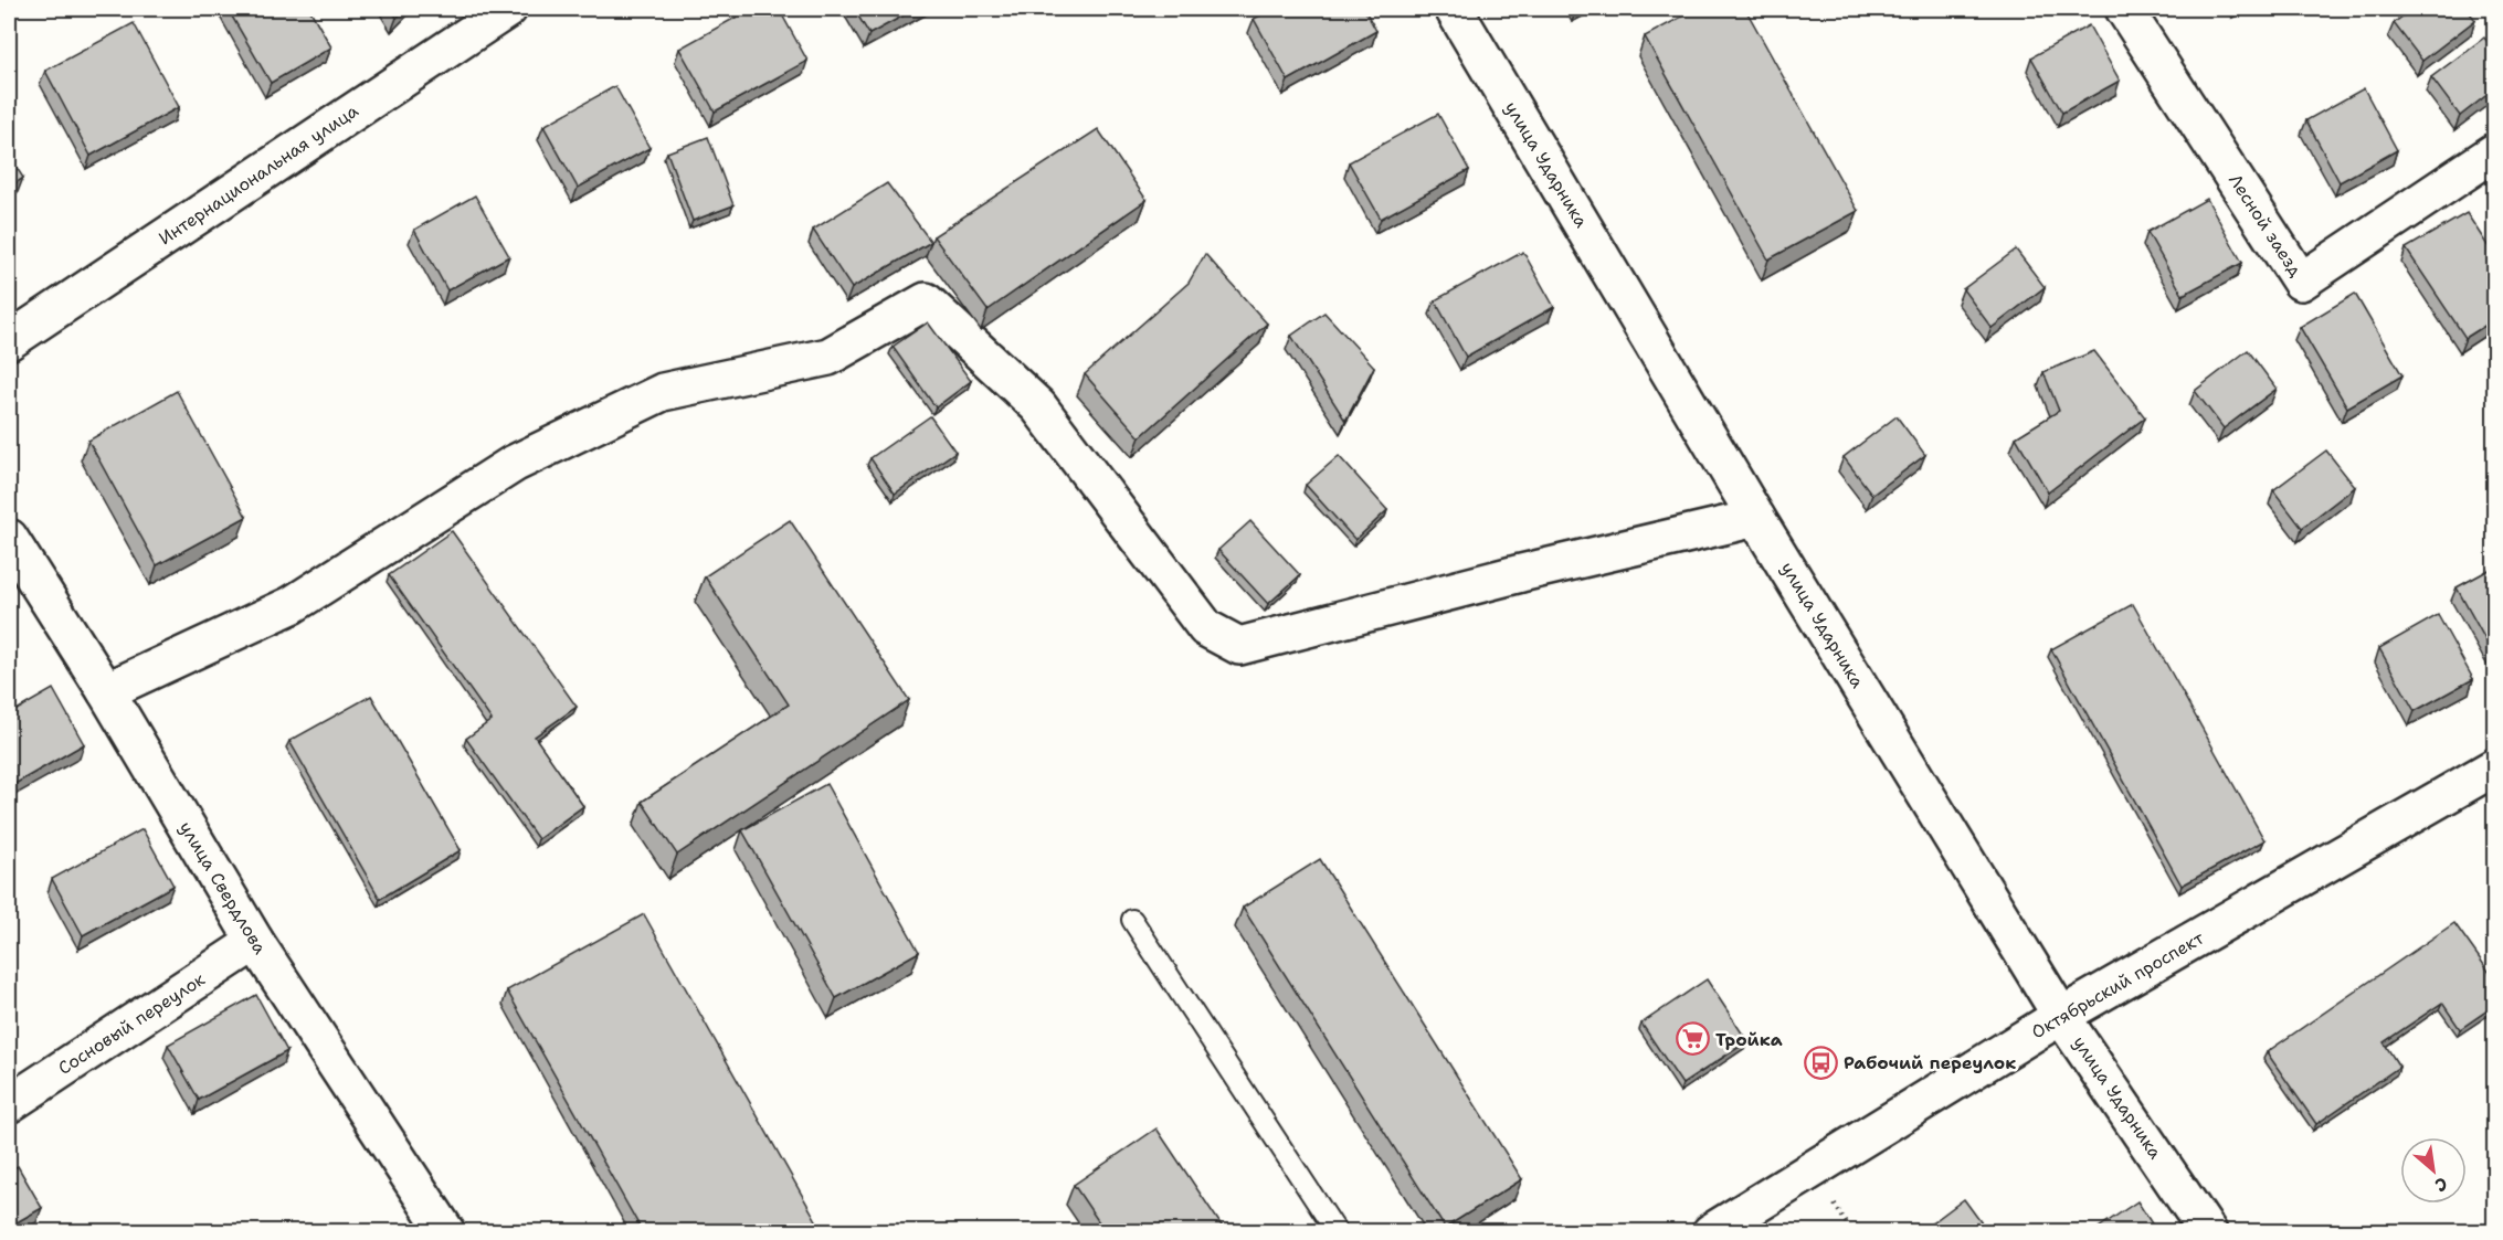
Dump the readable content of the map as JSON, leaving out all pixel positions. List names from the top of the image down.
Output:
{
  "streets": {
    "street": [
      "улица Ударника",
      "Интернациональная улица",
      "Лесной заезд",
      "улица Свердлова",
      "Октябрьский проспект",
      "Сосновый переулок"
    ]
  },
  "crossings": [
    ["улица Ударника", "Октябрьский проспект"],
    ["улица Свердлова", "Сосновый переулок"]
  ],
  "places": {
    "supermarket": ["Тройка"],
    "bus stop": ["Рабочий переулок"]
  },
  "north": "bottom right"
}
